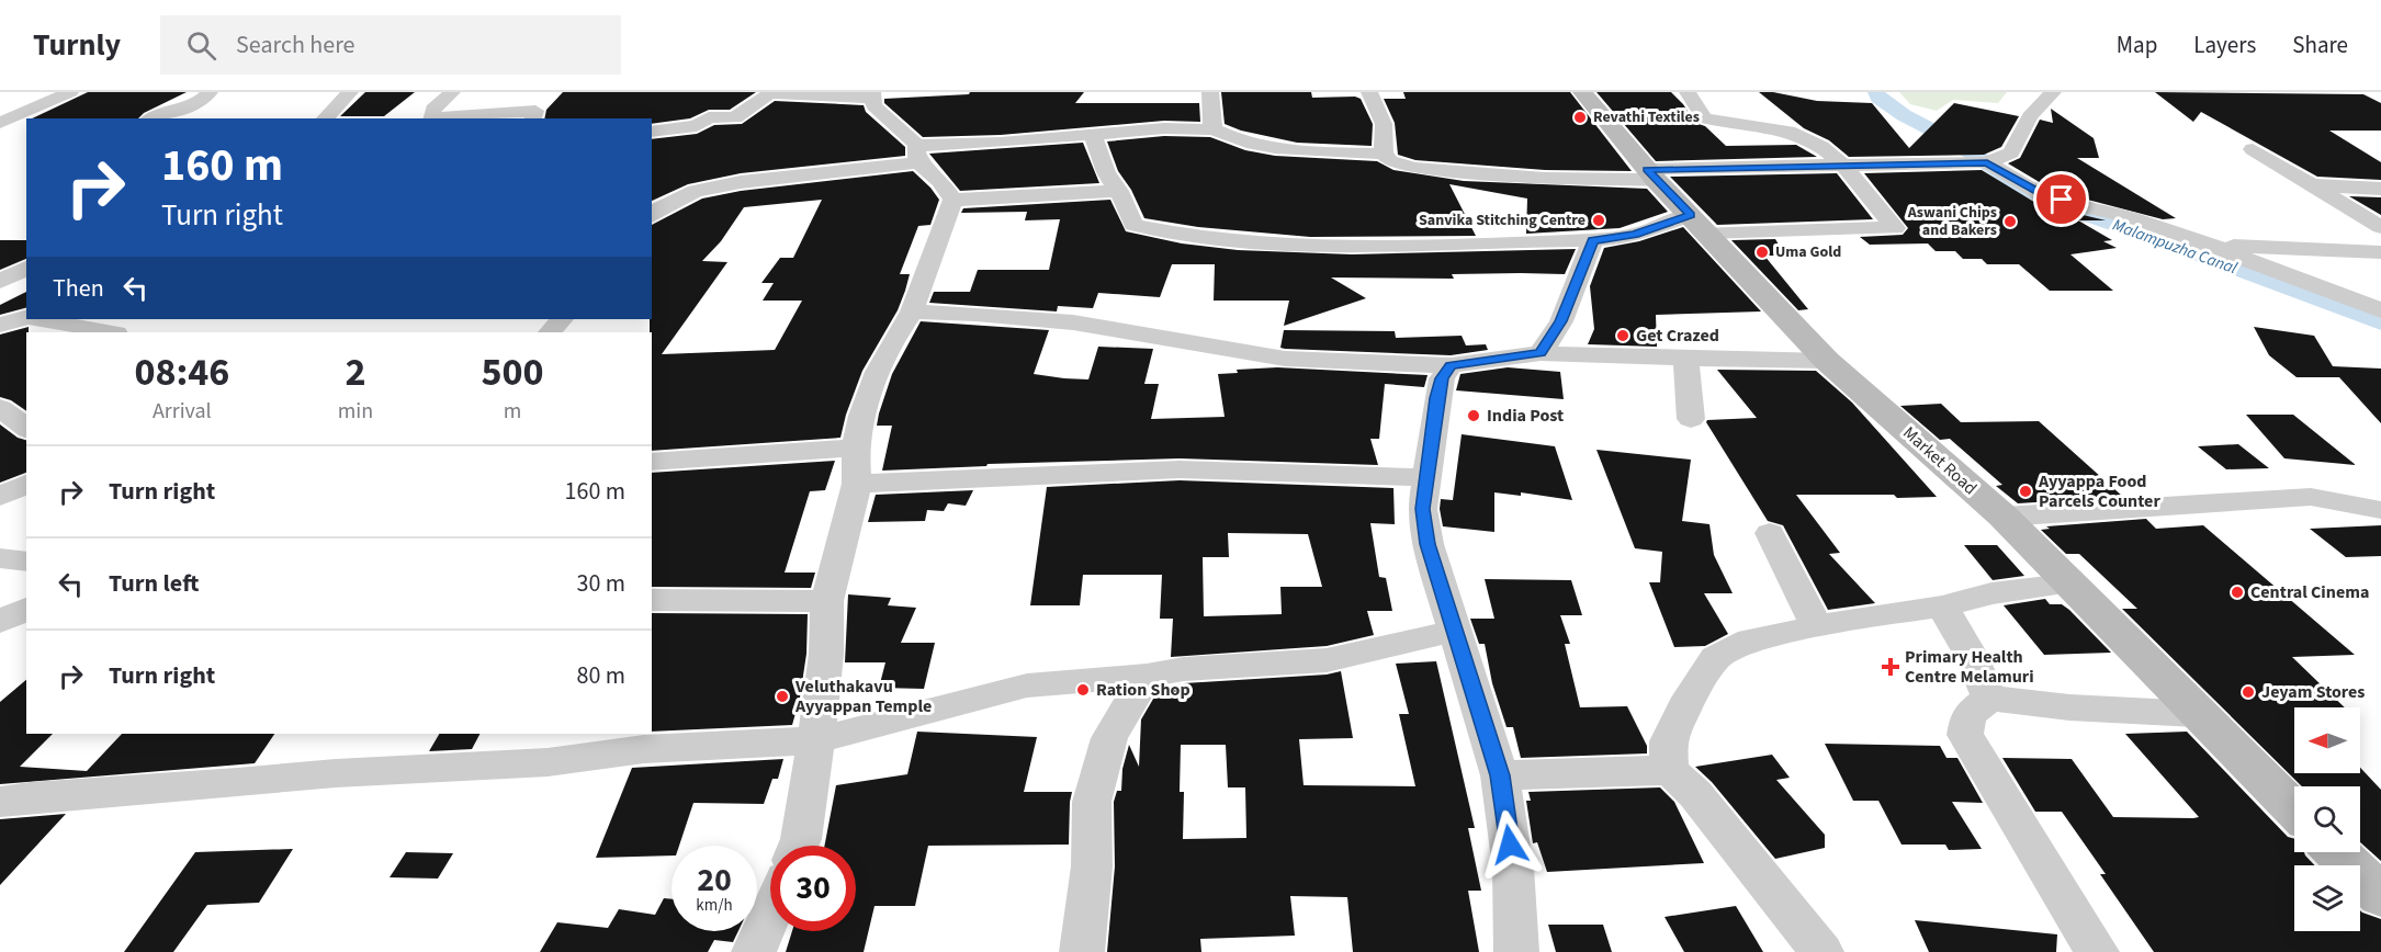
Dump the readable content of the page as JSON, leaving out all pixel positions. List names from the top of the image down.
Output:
{
  "streets": {
    "main road": ["Market Road"]
  },
  "water": ["Malampuzha Canal"],
  "places": {
    "other": [
      "Revathi Textiles",
      "Sanvika Stitching Centre",
      "Aswani Chips and Bakers",
      "Uma Gold",
      "Get Crazed",
      "India Post",
      "Ayyappa Food Parcels Counter",
      "Central Cinema",
      "Ration Shop",
      "Jeyam Stores",
      "Veluthakavu Ayyappan Temple"
    ],
    "health": ["Primary Health Centre Melamuri"]
  },
  "north": "left",
  "page": {
    "header": "Turnly",
    "search": "Search here",
    "nav": ["Map", "Layers", "Share"],
    "turn": ["160 m", "Turn right"],
    "then": "Then",
    "eta": [
      "08:46",
      "Arrival",
      "2",
      "min",
      "500",
      "m"
    ],
    "list": [
      {
        "name": "Turn right",
        "value": "160 m"
      },
      {
        "name": "Turn left",
        "value": "30 m"
      },
      {
        "name": "Turn right",
        "value": "80 m"
      }
    ],
    "speed": "20 km/h",
    "limit": "30"
  }
}
